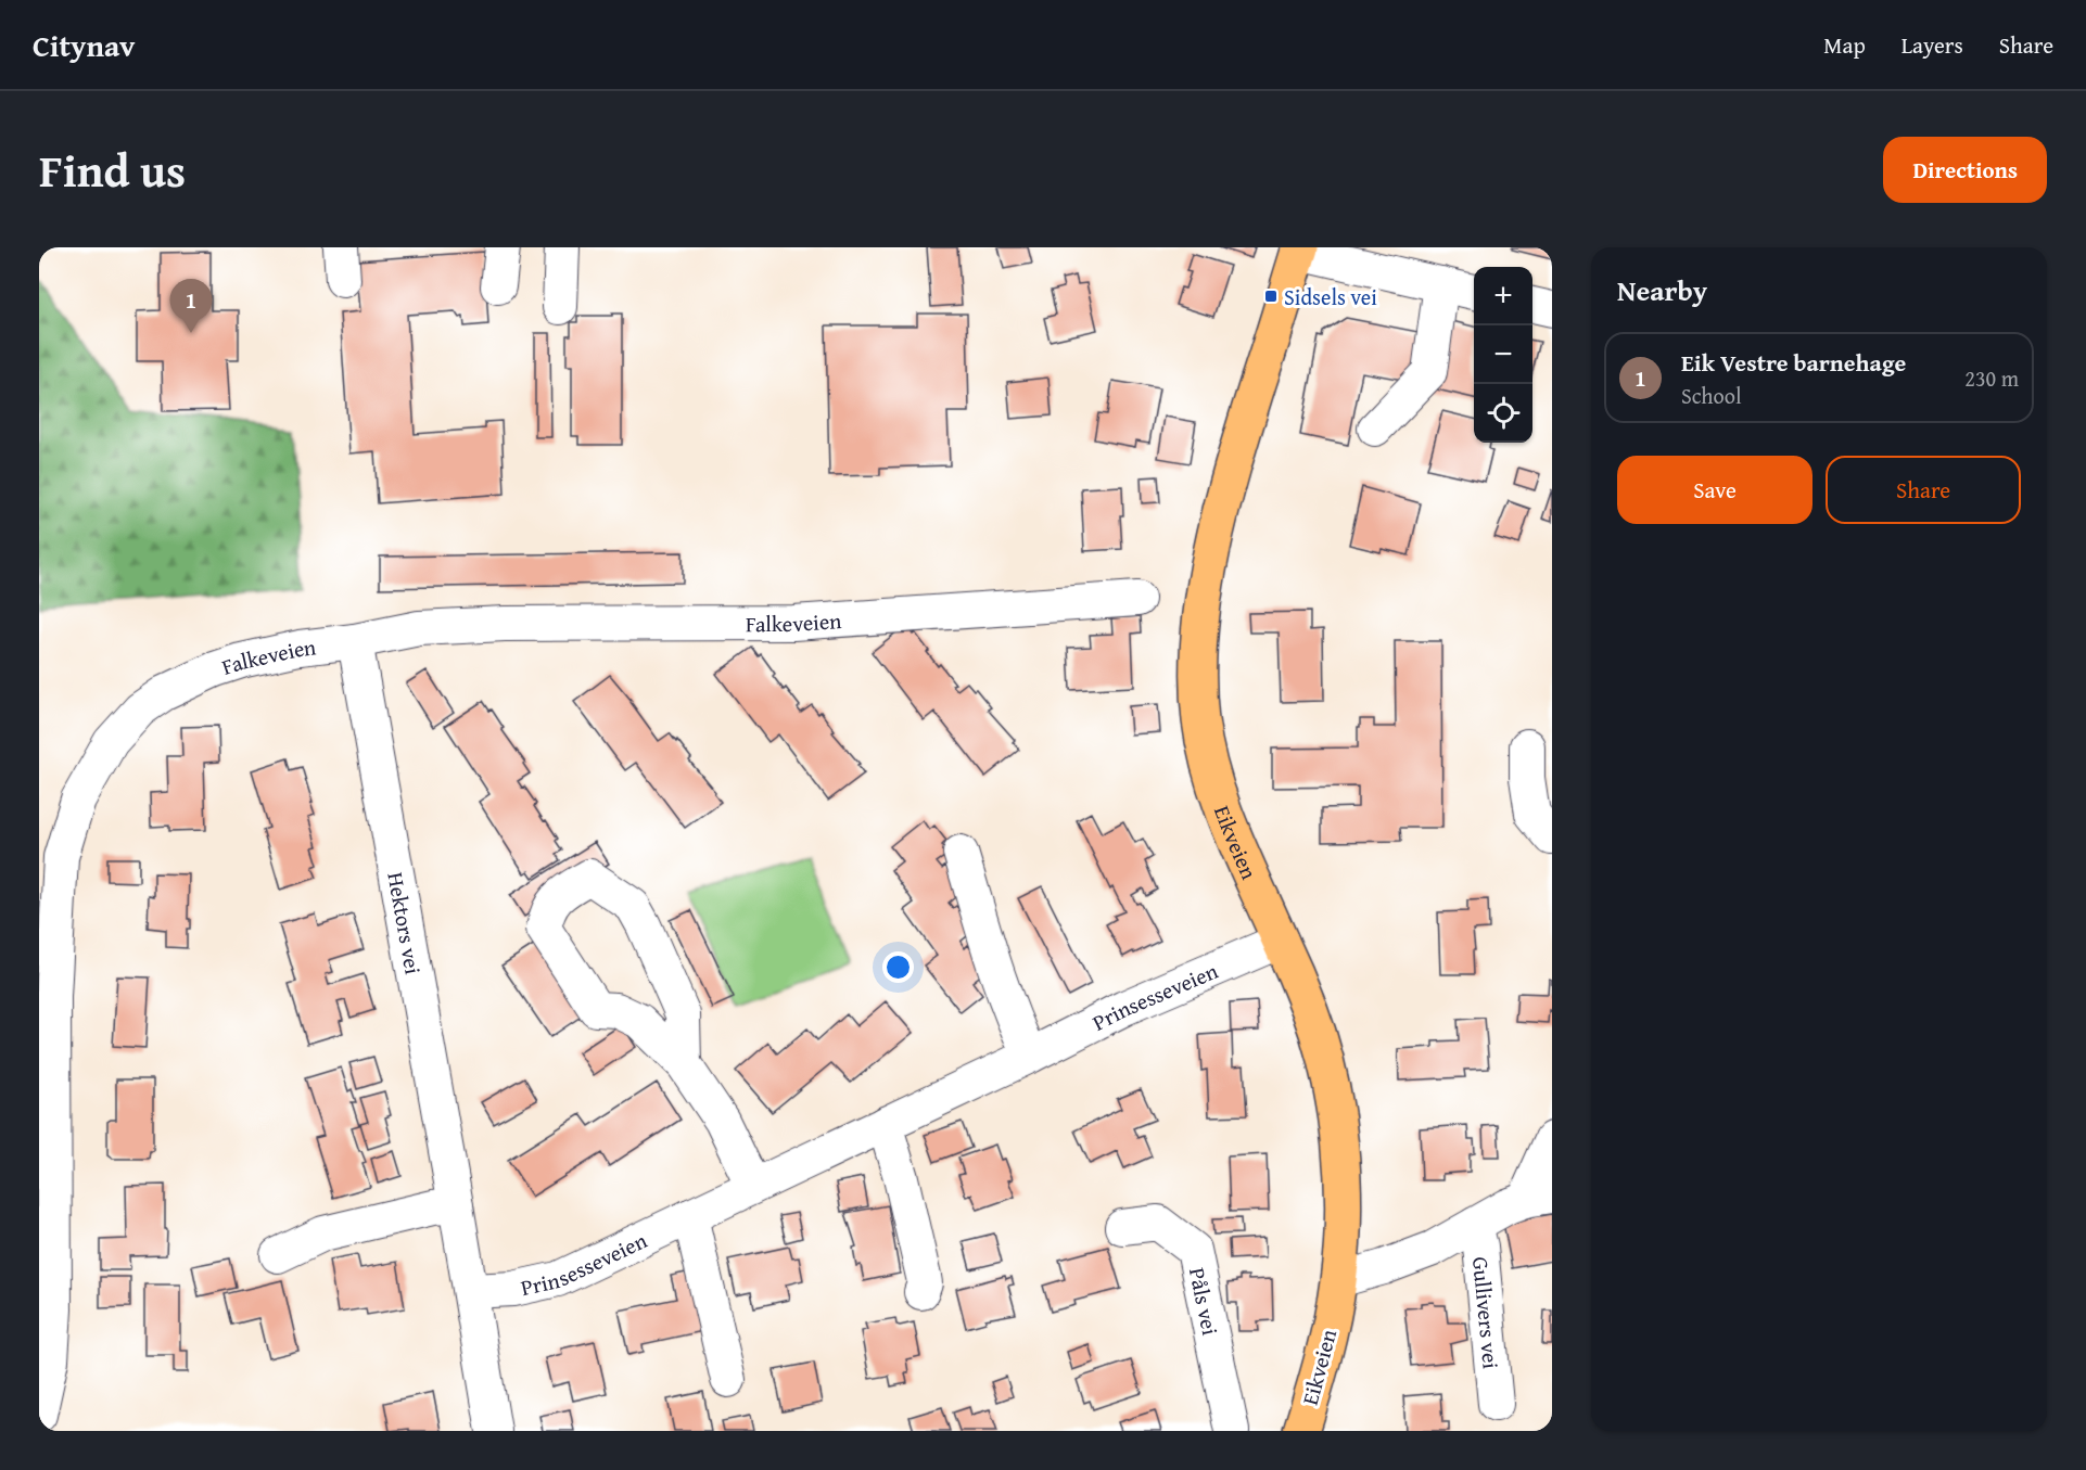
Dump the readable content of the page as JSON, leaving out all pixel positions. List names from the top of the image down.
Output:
{
  "streets": {
    "main road": ["Eikveien"],
    "street": [
      "Falkeveien",
      "Hektors vei",
      "Prinsesseveien",
      "Påls vei",
      "Gullivers vei"
    ]
  },
  "crossings": [
    ["Falkeveien", "Hektors vei"],
    ["Eikveien", "Prinsesseveien"],
    ["Eikveien", "Gullivers vei"],
    ["Hektors vei", "Prinsesseveien"]
  ],
  "places": {
    "transit": ["Sidsels vei"]
  },
  "page": {
    "header": "Citynav",
    "nav": ["Map", "Layers", "Share"],
    "title": "Find us",
    "buttons": [
      "Directions",
      ["Save", "Share"]
    ],
    "heading": "Nearby",
    "map_buttons": ["+", "−"],
    "pins": "1",
    "list": [
      {
        "mark": "1",
        "name": "Eik Vestre barnehage",
        "note": "School",
        "value": "230 m"
      }
    ]
  }
}
